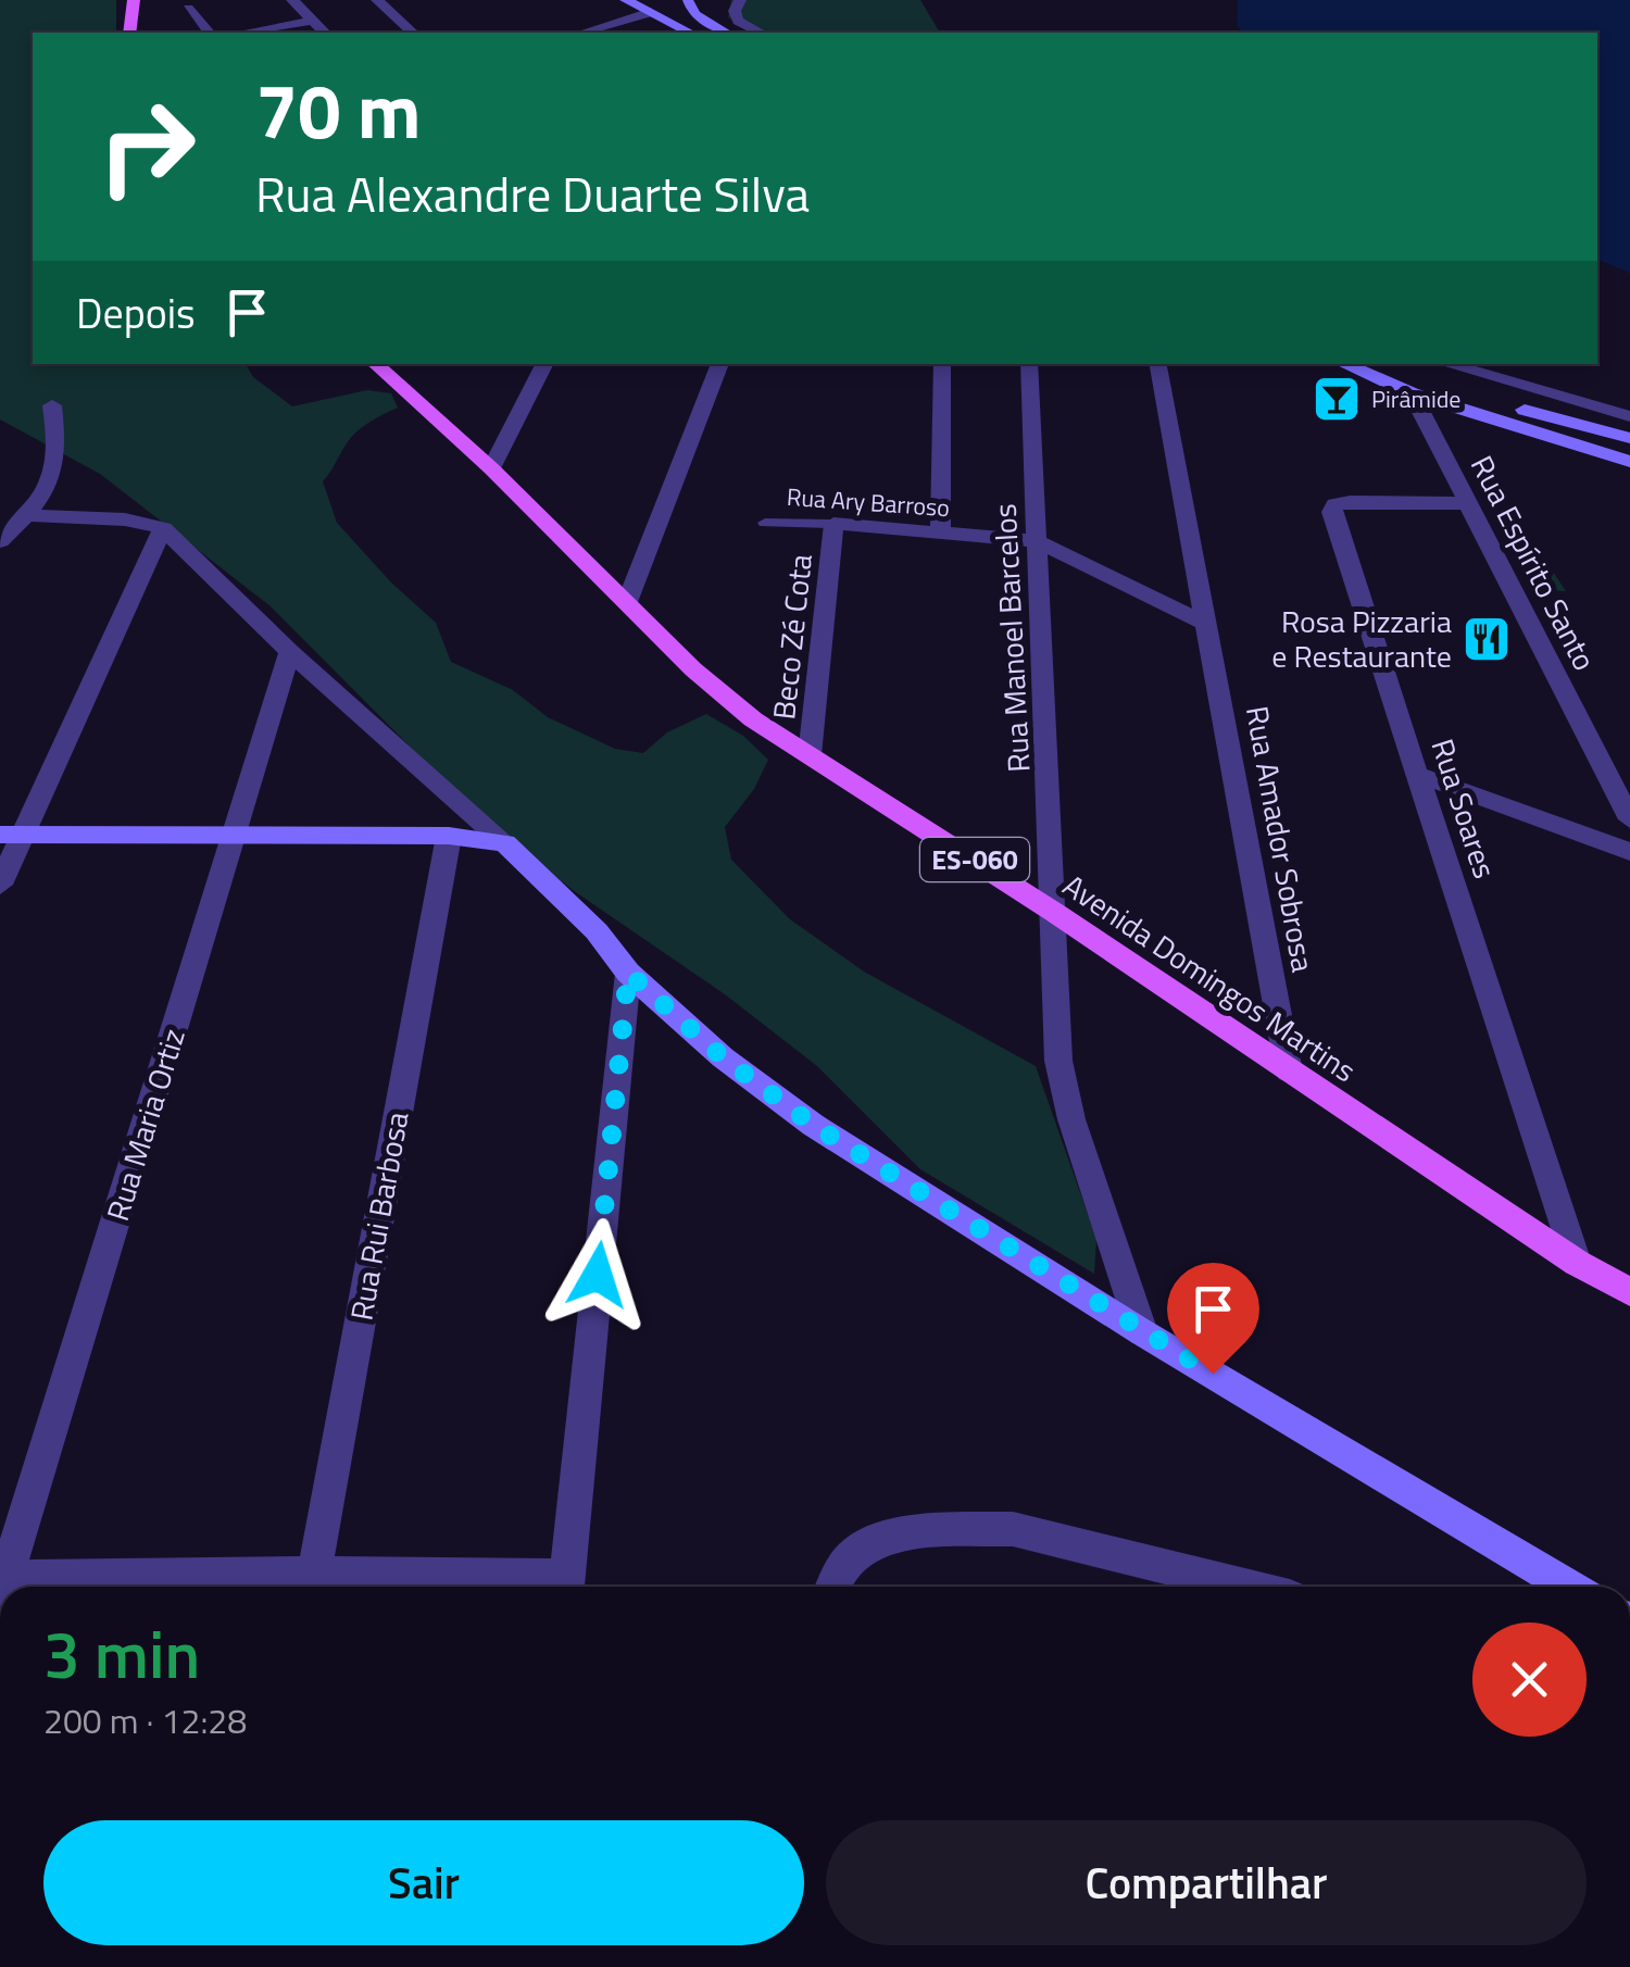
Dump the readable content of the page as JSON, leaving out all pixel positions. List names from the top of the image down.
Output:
{
  "streets": {
    "main road": ["ES-060", "Avenida Domingos Martins"],
    "street": [
      "Rua Ary Barroso",
      "Rua Espírito Santo",
      "Beco Zé Cota",
      "Rua Manoel Barcelos",
      "Rua Soares",
      "Rua Amador Sobrosa",
      "Rua Maria Ortiz",
      "Rua Rui Barbosa"
    ]
  },
  "crossings": [
    ["Rua Ary Barroso", "Beco Zé Cota"],
    ["Rua Ary Barroso", "Rua Manoel Barcelos"],
    ["Rua Ary Barroso", "Rua Amador Sobrosa"],
    ["Rua Espírito Santo", "Rua Soares"],
    ["Beco Zé Cota", "Avenida Domingos Martins"],
    ["Rua Manoel Barcelos", "Avenida Domingos Martins"],
    ["Rua Soares", "Avenida Domingos Martins"],
    ["Rua Amador Sobrosa", "Avenida Domingos Martins"]
  ],
  "places": {
    "bar": ["Pirâmide"],
    "restaurant": ["Rosa Pizzaria e Restaurante"]
  },
  "page": {
    "turn": ["70 m", "Rua Alexandre Duarte Silva"],
    "then": "Depois",
    "heading": ["3 min", "200 m · 12:28"],
    "buttons": ["Sair", "Compartilhar"]
  }
}
